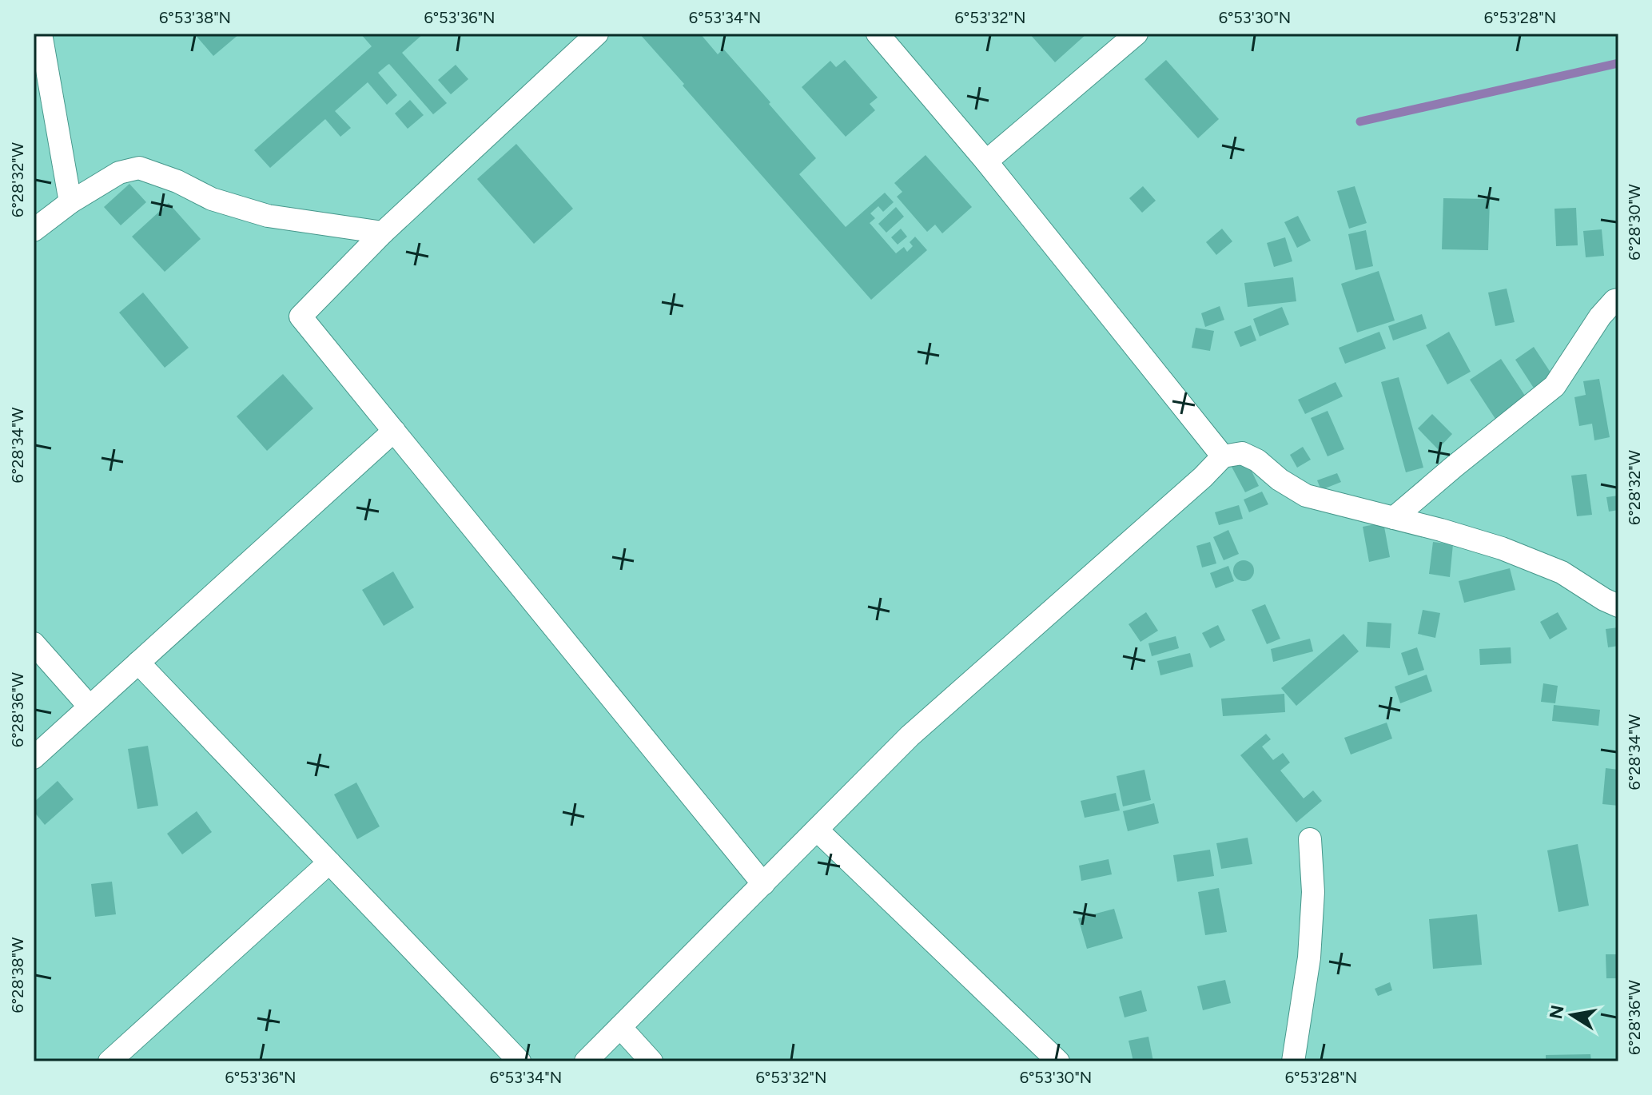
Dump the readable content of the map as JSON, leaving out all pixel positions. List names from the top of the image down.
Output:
{
  "north": "left",
  "coordinates": [
    "6°53'38\"N",
    "6°53'36\"N",
    "6°53'34\"N",
    "6°53'32\"N",
    "6°53'30\"N",
    "6°53'28\"N",
    "6°28'32\"W",
    "6°28'30\"W",
    "6°28'34\"W",
    "6°28'36\"W",
    "6°28'38\"W"
  ]
}
